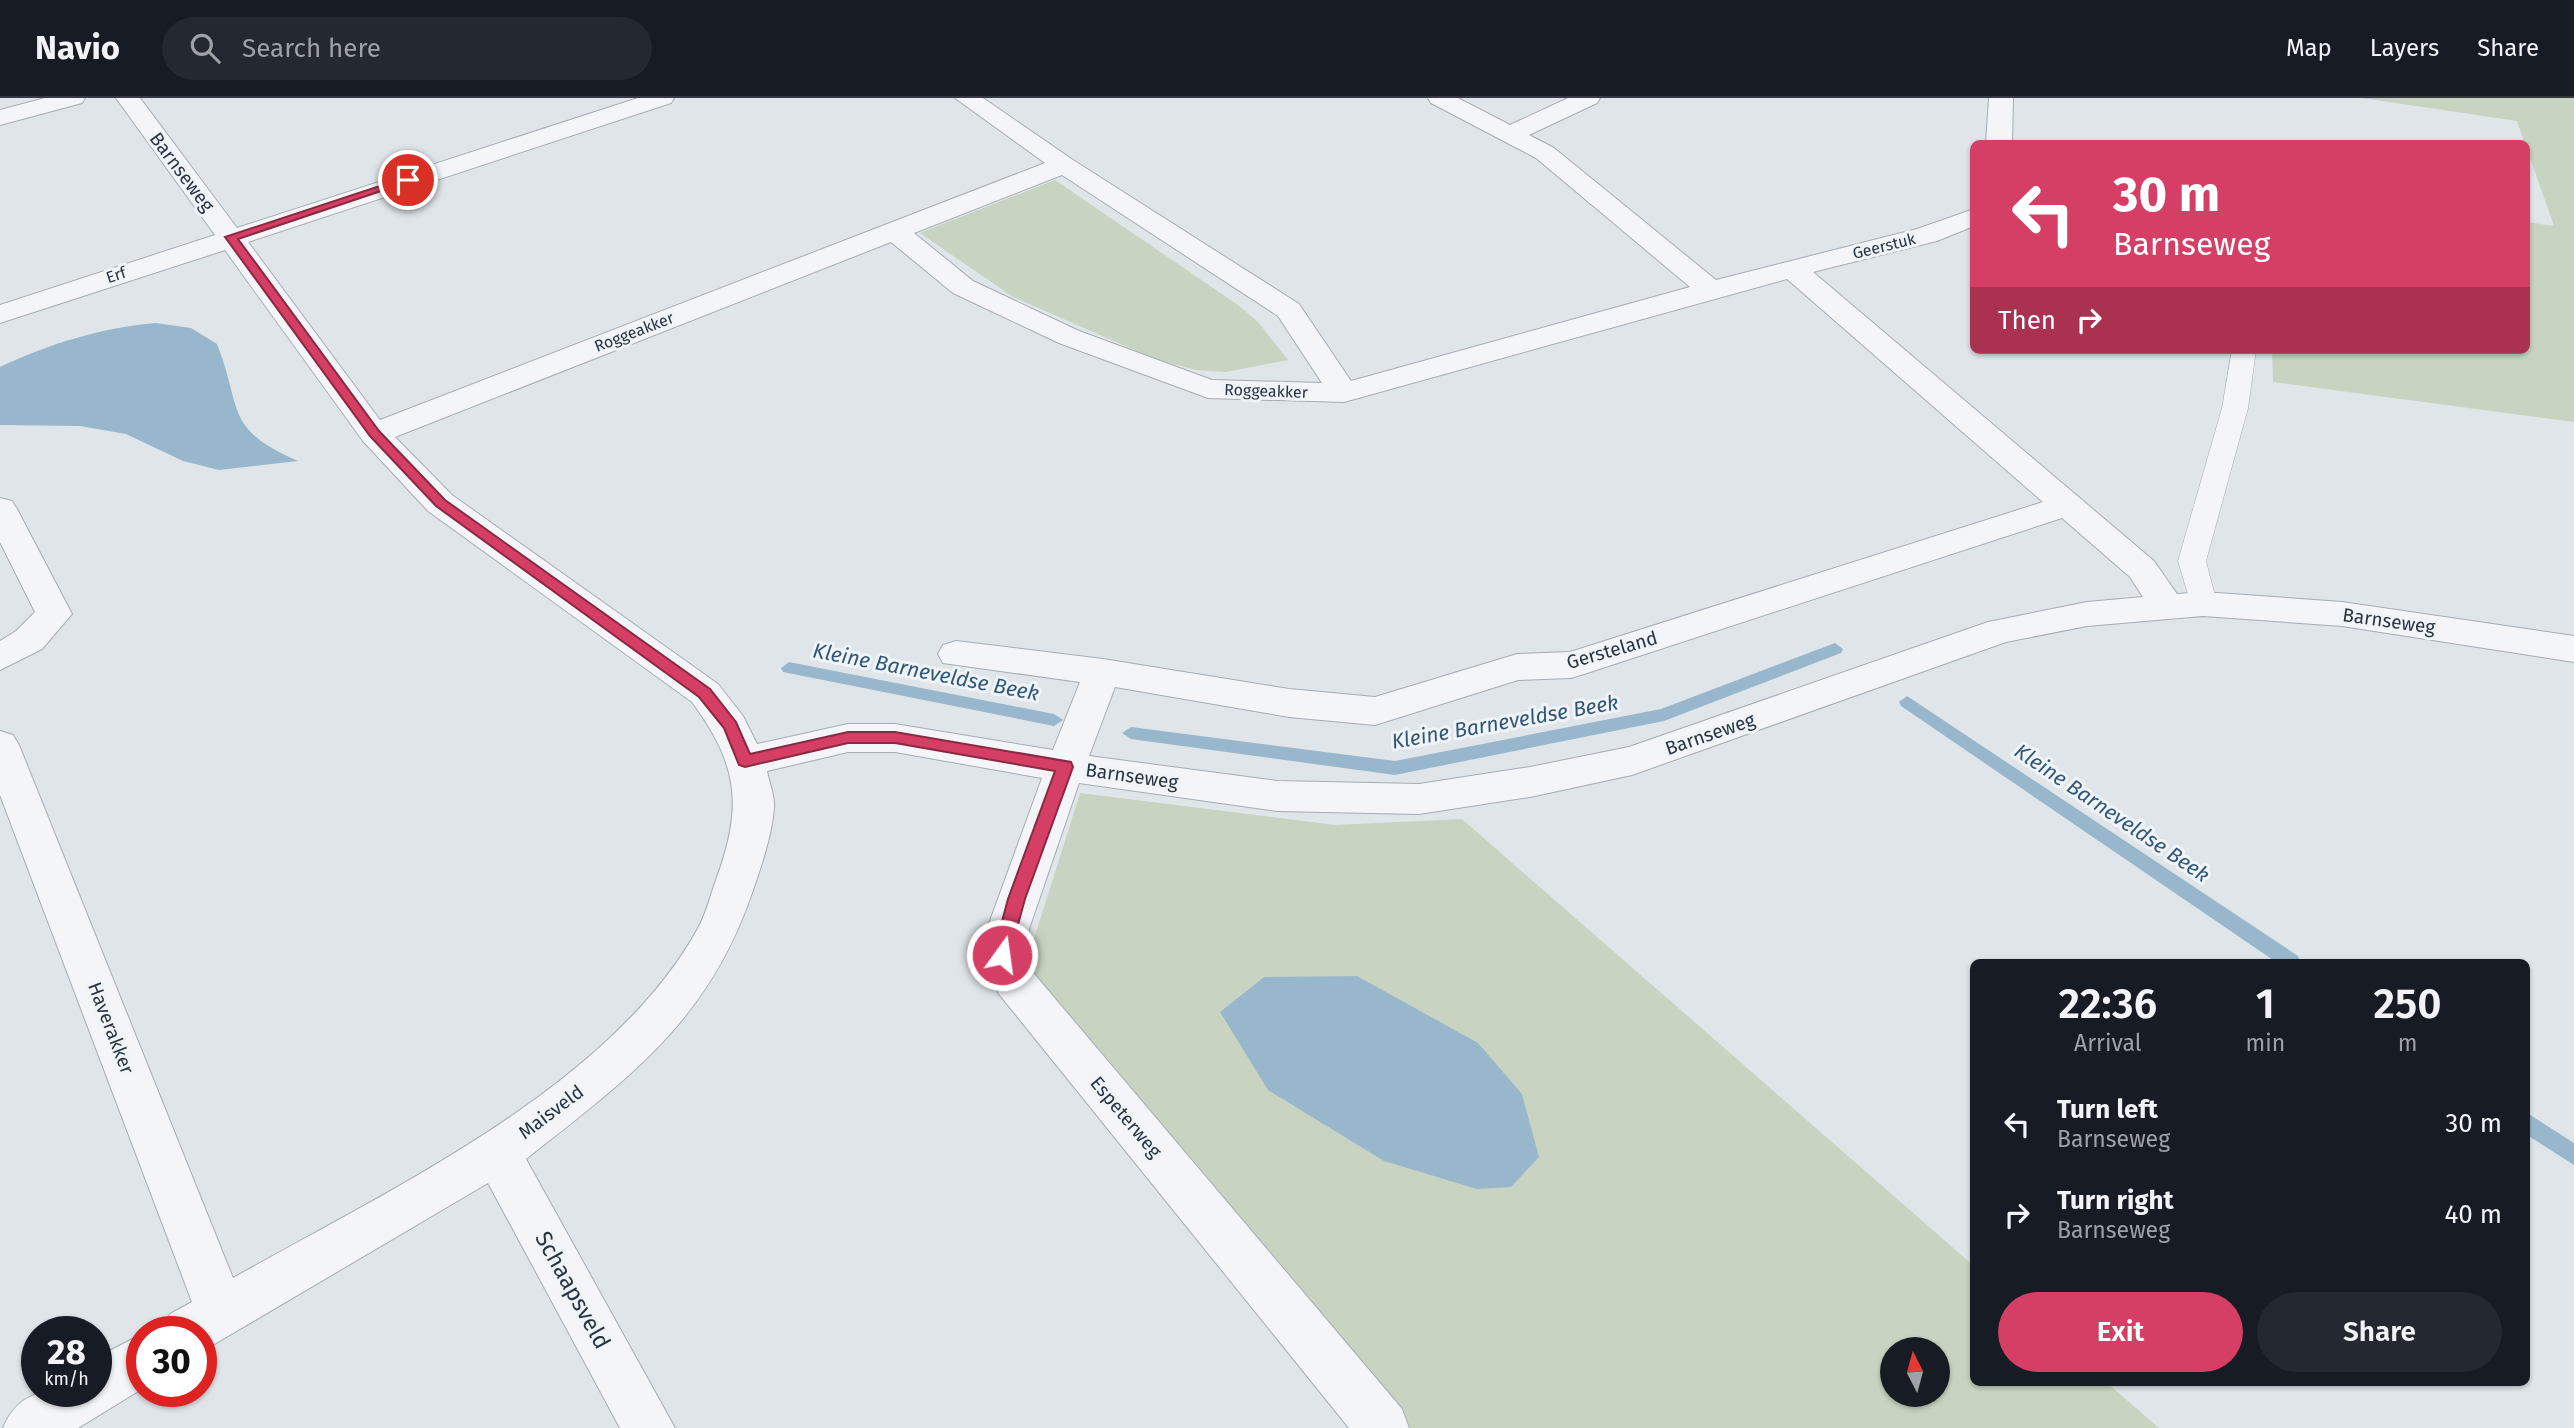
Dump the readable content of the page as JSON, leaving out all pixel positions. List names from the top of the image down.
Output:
{
  "streets": {
    "street": [
      "Barnseweg",
      "Geerstuk",
      "Erf",
      "Roggeakker",
      "Gersteland",
      "Haverakker",
      "Maisveld",
      "Espeterweg",
      "Schaapsveld"
    ]
  },
  "crossings": [
    ["Barnseweg", "Erf"],
    ["Barnseweg", "Roggeakker"],
    ["Barnseweg", "Maisveld"],
    ["Barnseweg", "Espeterweg"],
    ["Geerstuk", "Roggeakker"],
    ["Maisveld", "Schaapsveld"]
  ],
  "water": ["Kleine Barneveldse Beek"],
  "north": "top",
  "page": {
    "header": "Navio",
    "search": "Search here",
    "nav": ["Map", "Layers", "Share"],
    "turn": ["30 m", "Barnseweg"],
    "then": "Then",
    "eta": [
      "22:36",
      "Arrival",
      "1",
      "min",
      "250",
      "m"
    ],
    "list": [
      {
        "name": "Turn left",
        "note": "Barnseweg",
        "value": "30 m"
      },
      {
        "name": "Turn right",
        "note": "Barnseweg",
        "value": "40 m"
      }
    ],
    "buttons": ["Exit", "Share"],
    "speed": "28 km/h",
    "limit": "30"
  }
}
